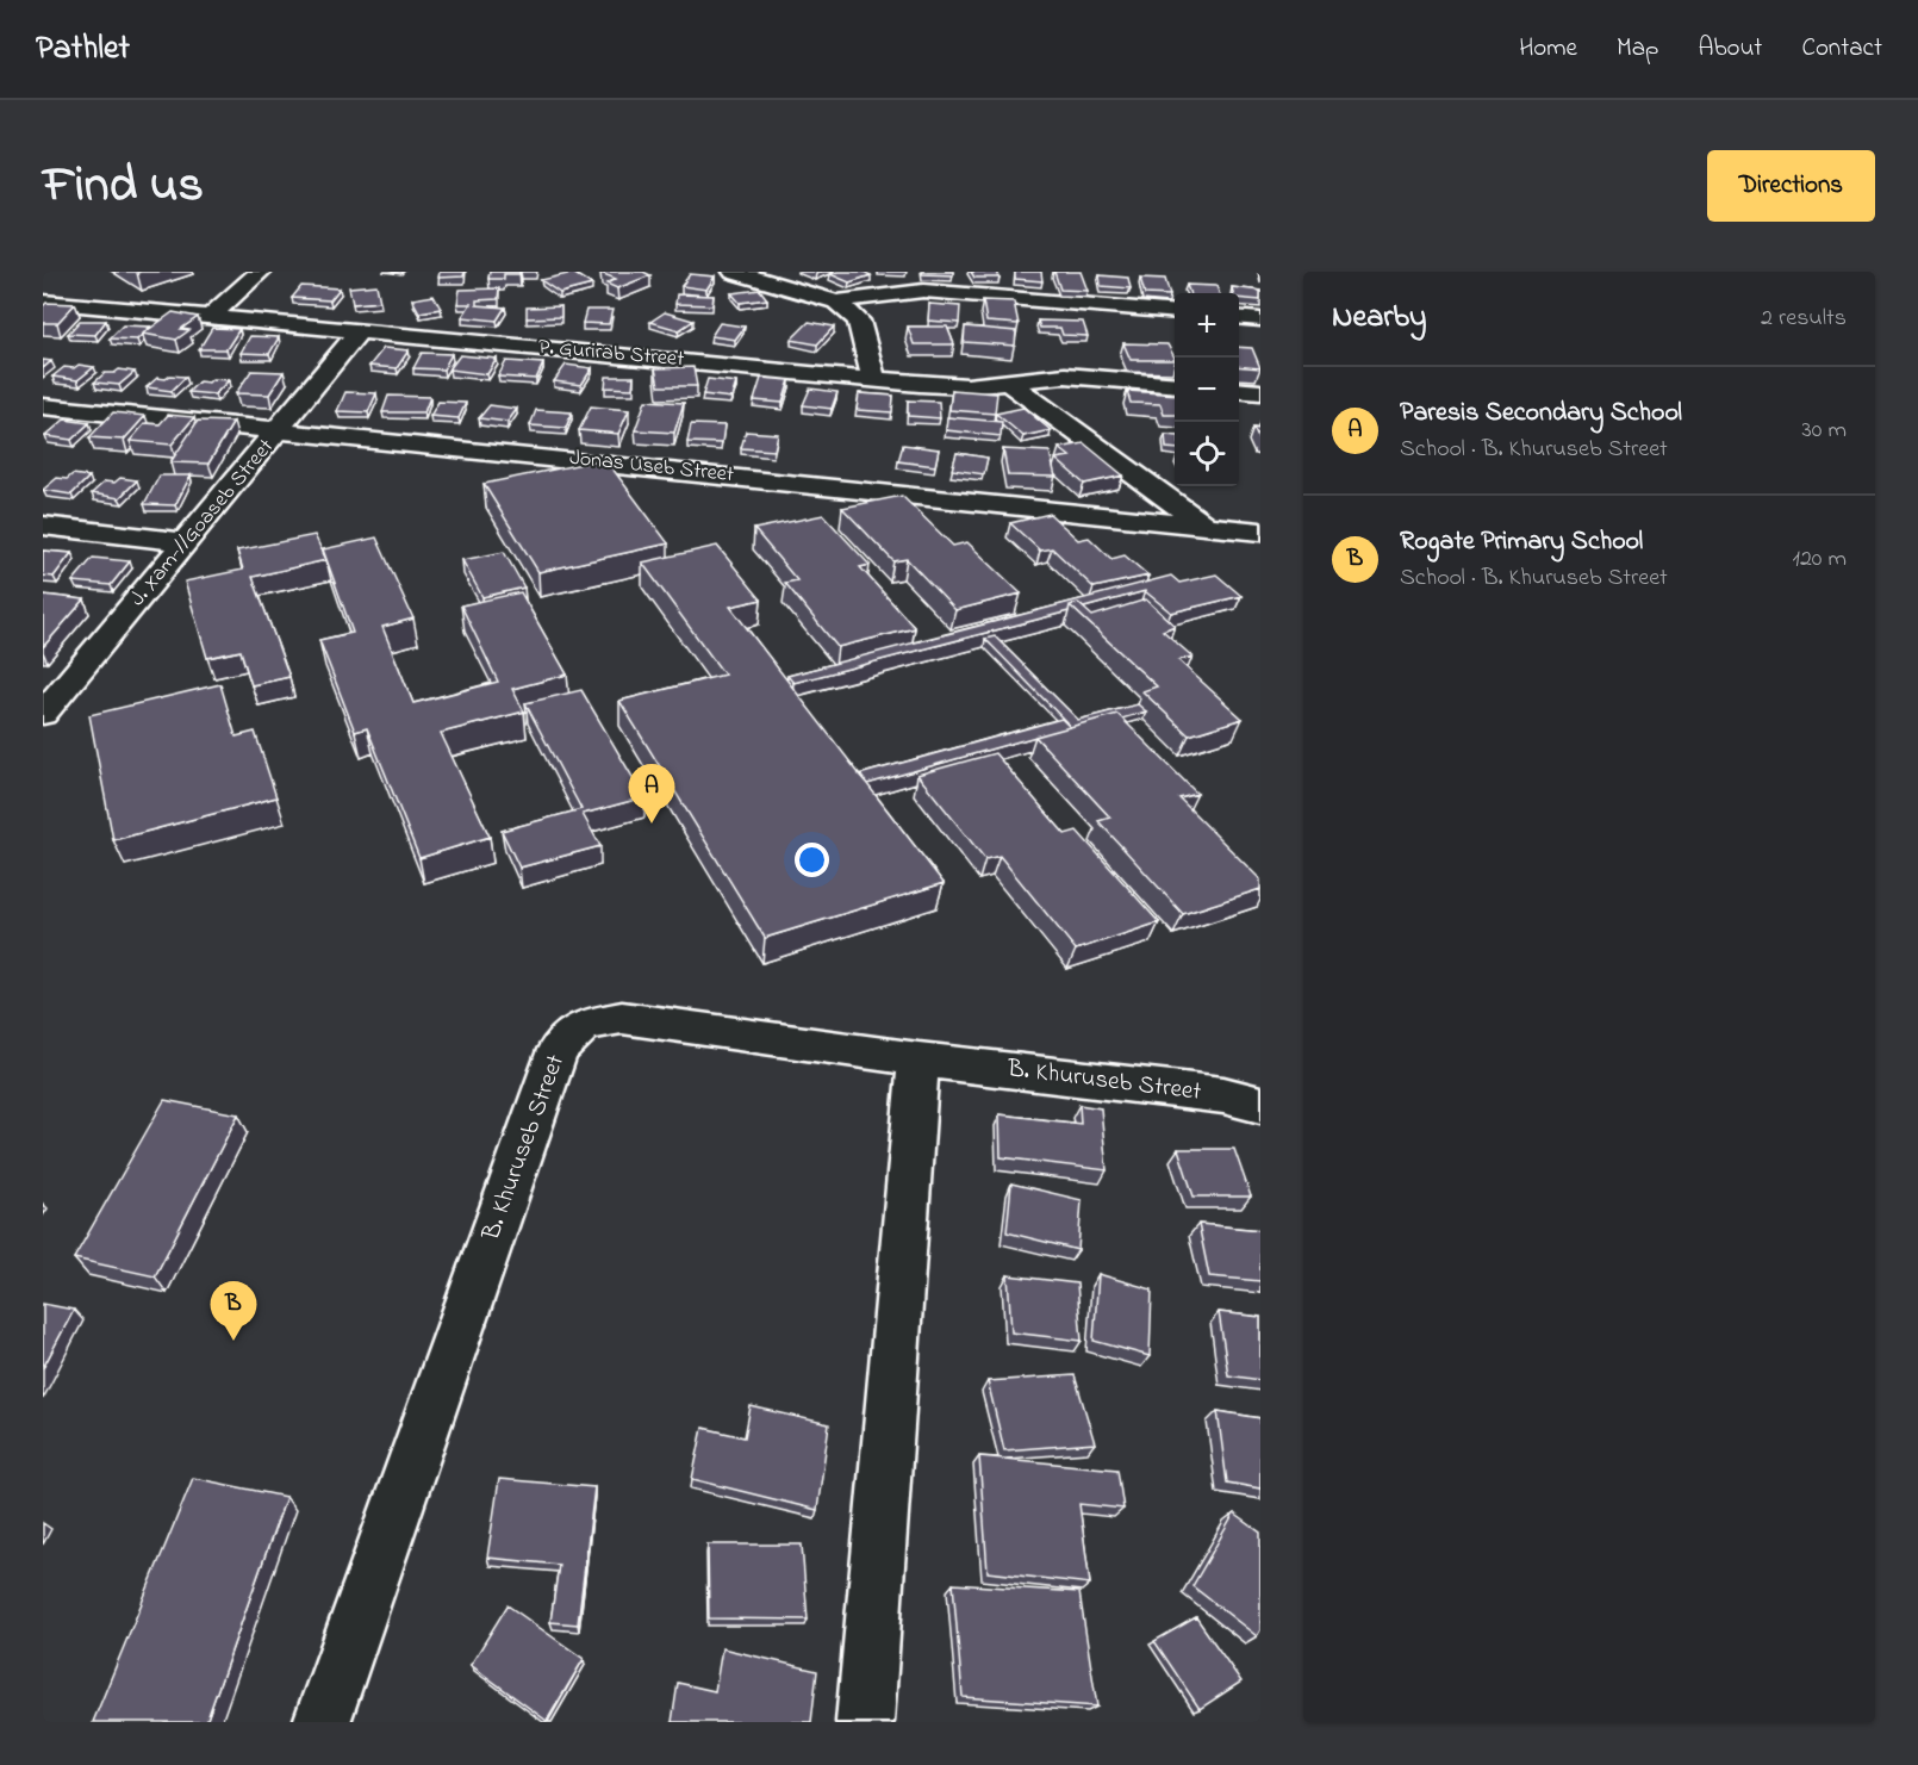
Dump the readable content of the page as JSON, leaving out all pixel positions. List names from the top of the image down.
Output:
{
  "streets": {
    "street": [
      "P. Gurirab Street",
      "Jonas Useb Street",
      "J. Xam-//Goaseb Street",
      "B. Khuruseb Street"
    ]
  },
  "crossings": [
    ["P. Gurirab Street", "J. Xam-//Goaseb Street"],
    ["Jonas Useb Street", "J. Xam-//Goaseb Street"]
  ],
  "page": {
    "header": "Pathlet",
    "nav": [
      "Home",
      "Map",
      "About",
      "Contact"
    ],
    "title": "Find us",
    "buttons": "Directions",
    "heading": ["Nearby", "2 results"],
    "map_buttons": ["+", "−"],
    "list": [
      {
        "mark": "A",
        "name": "Paresis Secondary School",
        "note": "School · B. Khuruseb Street",
        "value": "30 m"
      },
      {
        "mark": "B",
        "name": "Rogate Primary School",
        "note": "School · B. Khuruseb Street",
        "value": "120 m"
      }
    ],
    "pins": ["A", "B"]
  }
}
